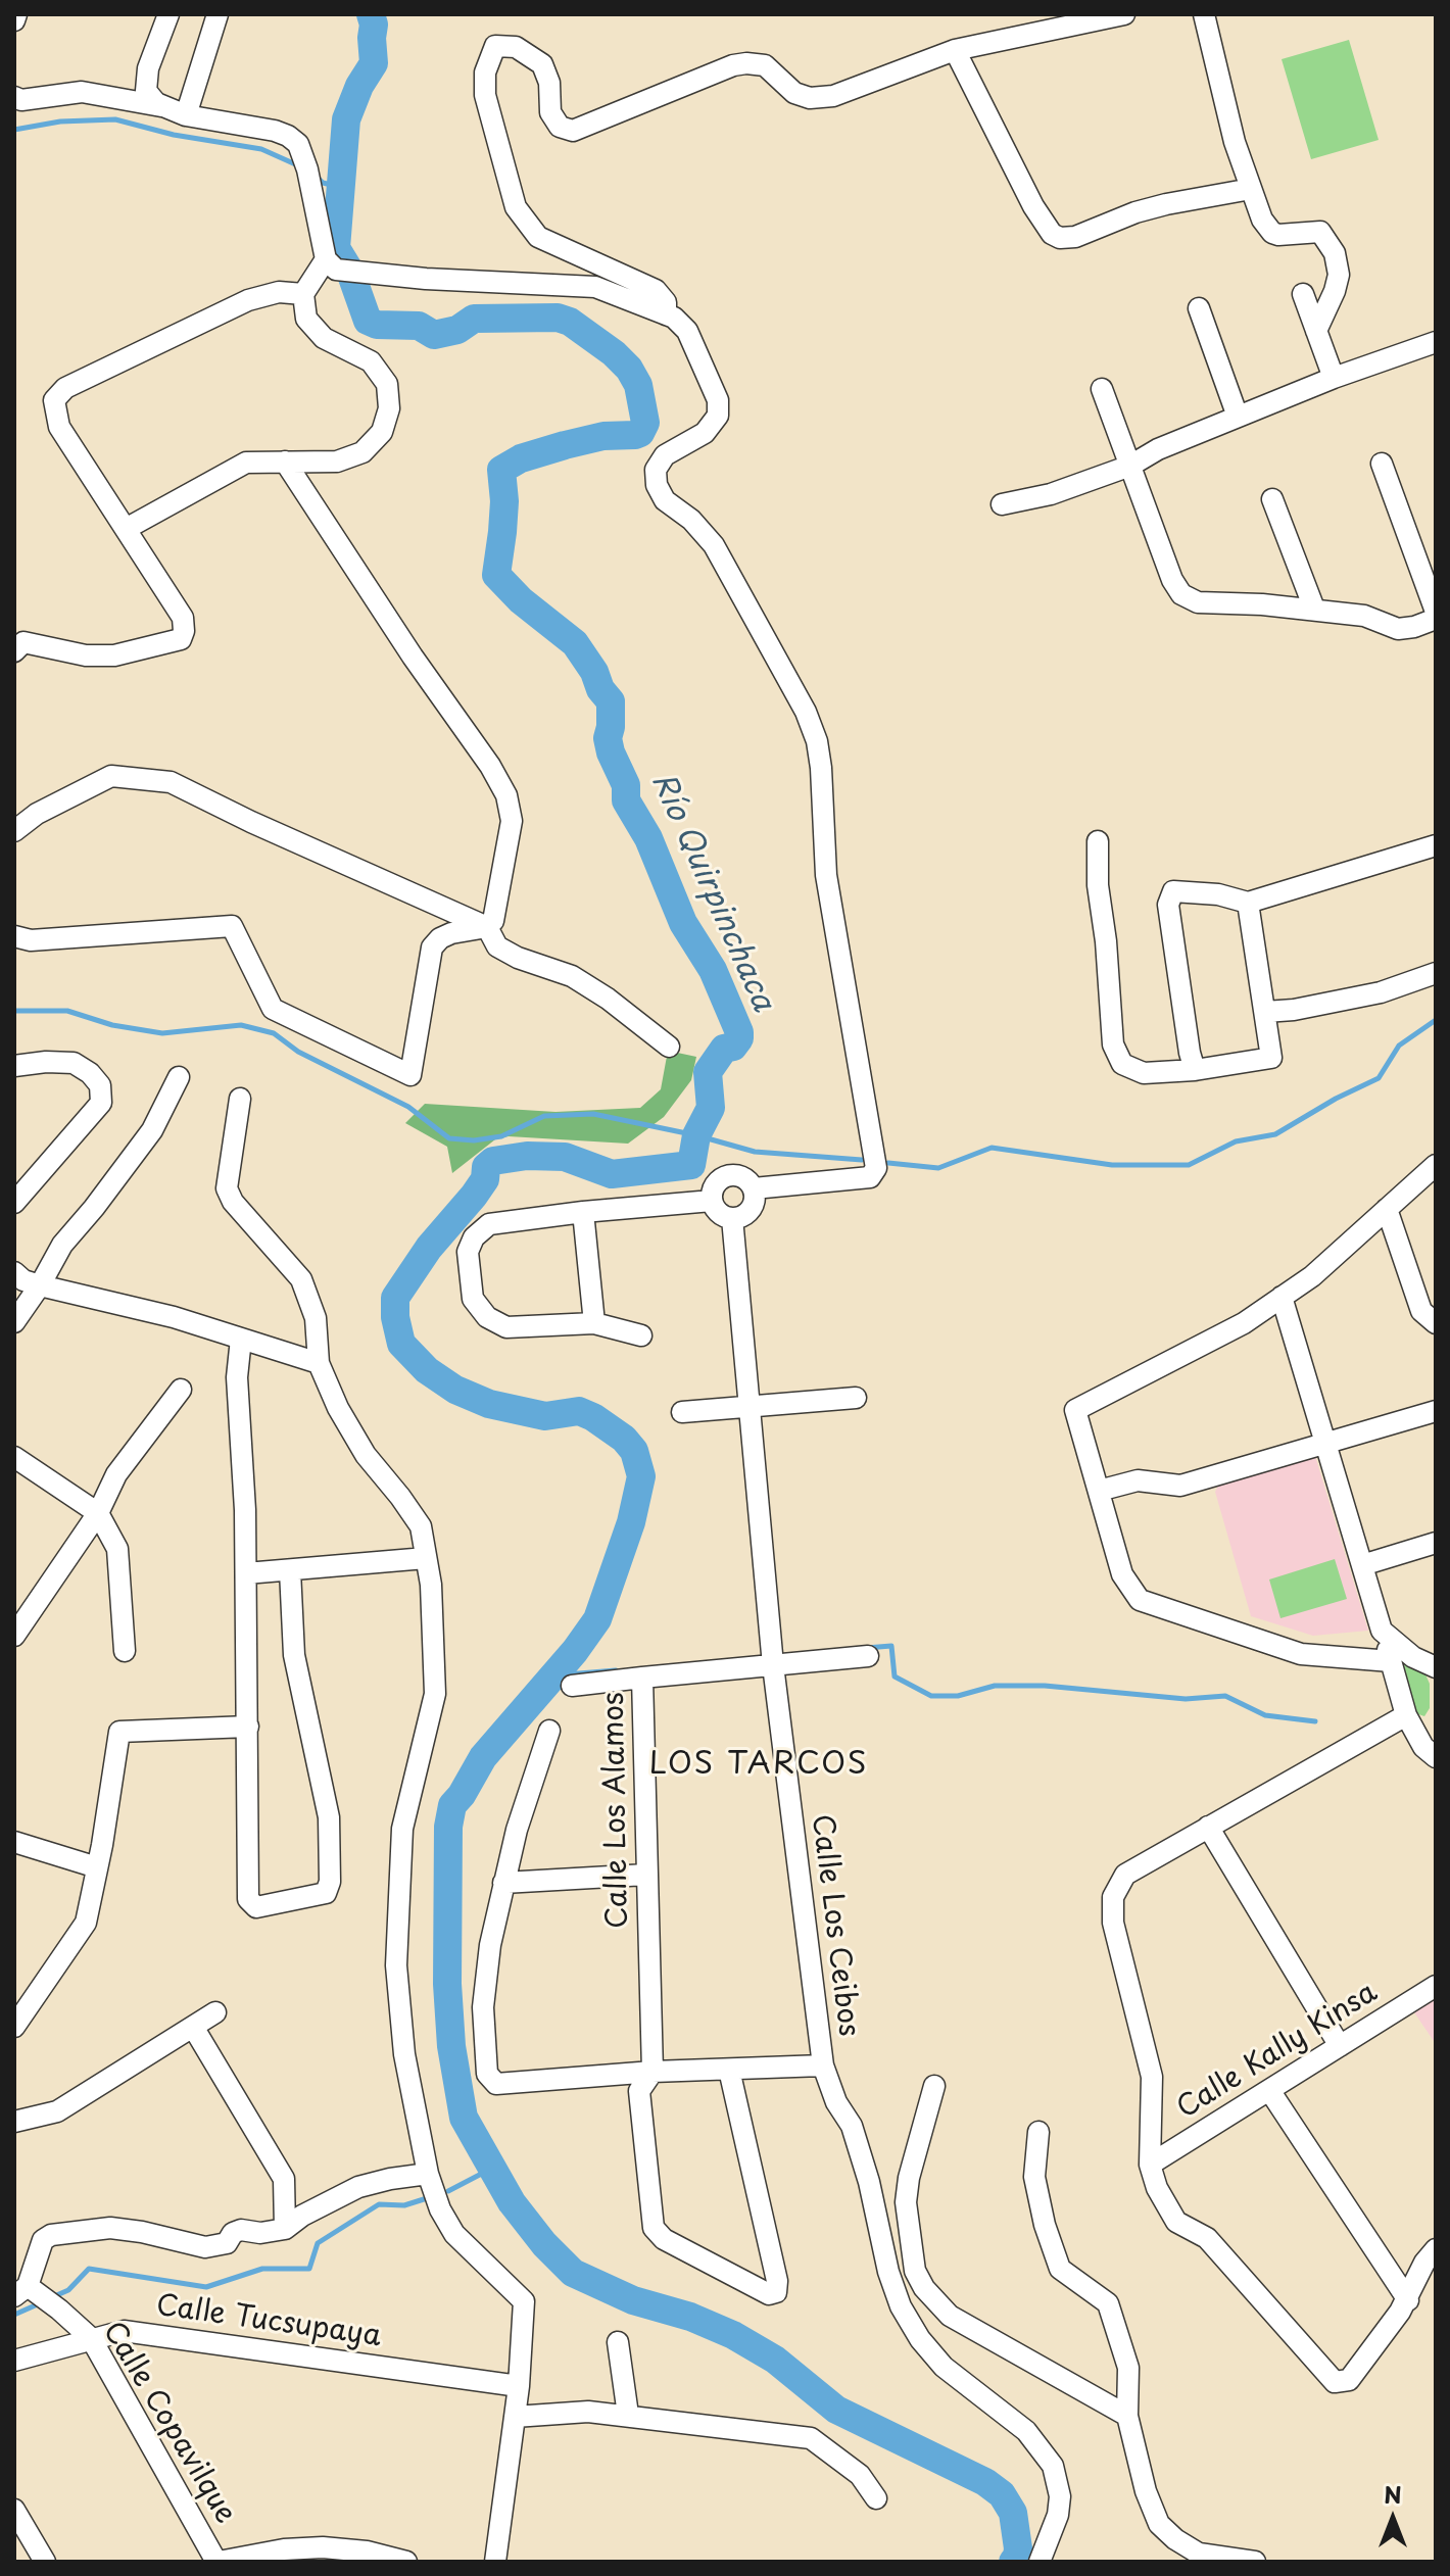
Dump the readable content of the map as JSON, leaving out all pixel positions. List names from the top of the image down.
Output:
{
  "streets": {
    "street": [
      "Calle Los Alamos",
      "Calle Los Ceibos",
      "Calle Kally Kinsa",
      "Calle Tucsupaya",
      "Calle Copavilque"
    ]
  },
  "crossings": [
    ["Calle Los Alamos", "Calle Los Ceibos"],
    ["Calle Tucsupaya", "Calle Copavilque"]
  ],
  "districts": ["LOS TARCOS"],
  "water": ["Río Quirpinchaca"],
  "north": "top"
}
